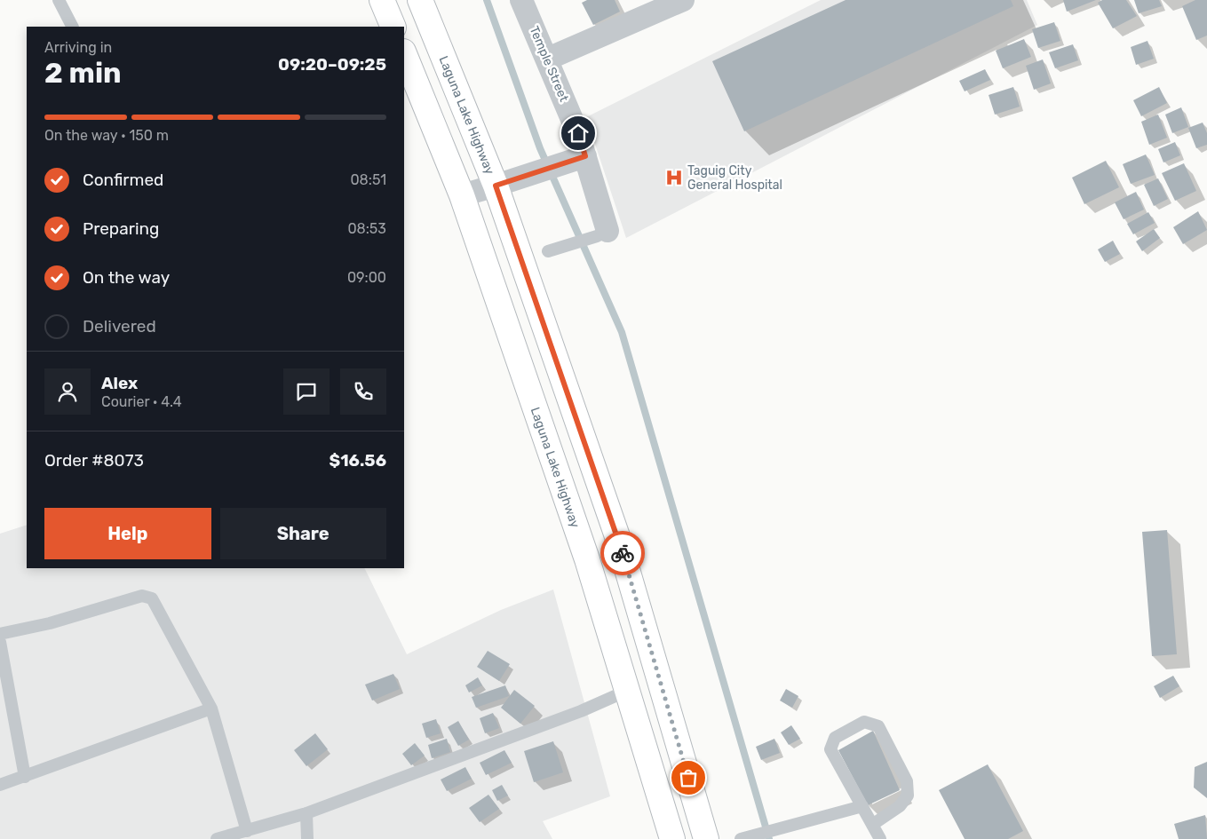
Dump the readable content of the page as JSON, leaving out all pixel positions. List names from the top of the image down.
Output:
{
  "streets": {
    "main road": ["Laguna Lake Highway"],
    "street": ["Temple Street"]
  },
  "places": {
    "hospital": ["Taguig City General Hospital"]
  },
  "page": {
    "heading": ["2 min", "Arriving in", "09:20–09:25"],
    "panel": [
      "Alex",
      "Courier · 4.4",
      "Order #8073",
      "$16.56"
    ],
    "bar": "On the way · 150 m",
    "list": [
      ["Confirmed", "08:51"],
      ["Preparing", "08:53"],
      ["On the way", "09:00"],
      "Delivered"
    ],
    "buttons": ["Help", "Share"]
  }
}
